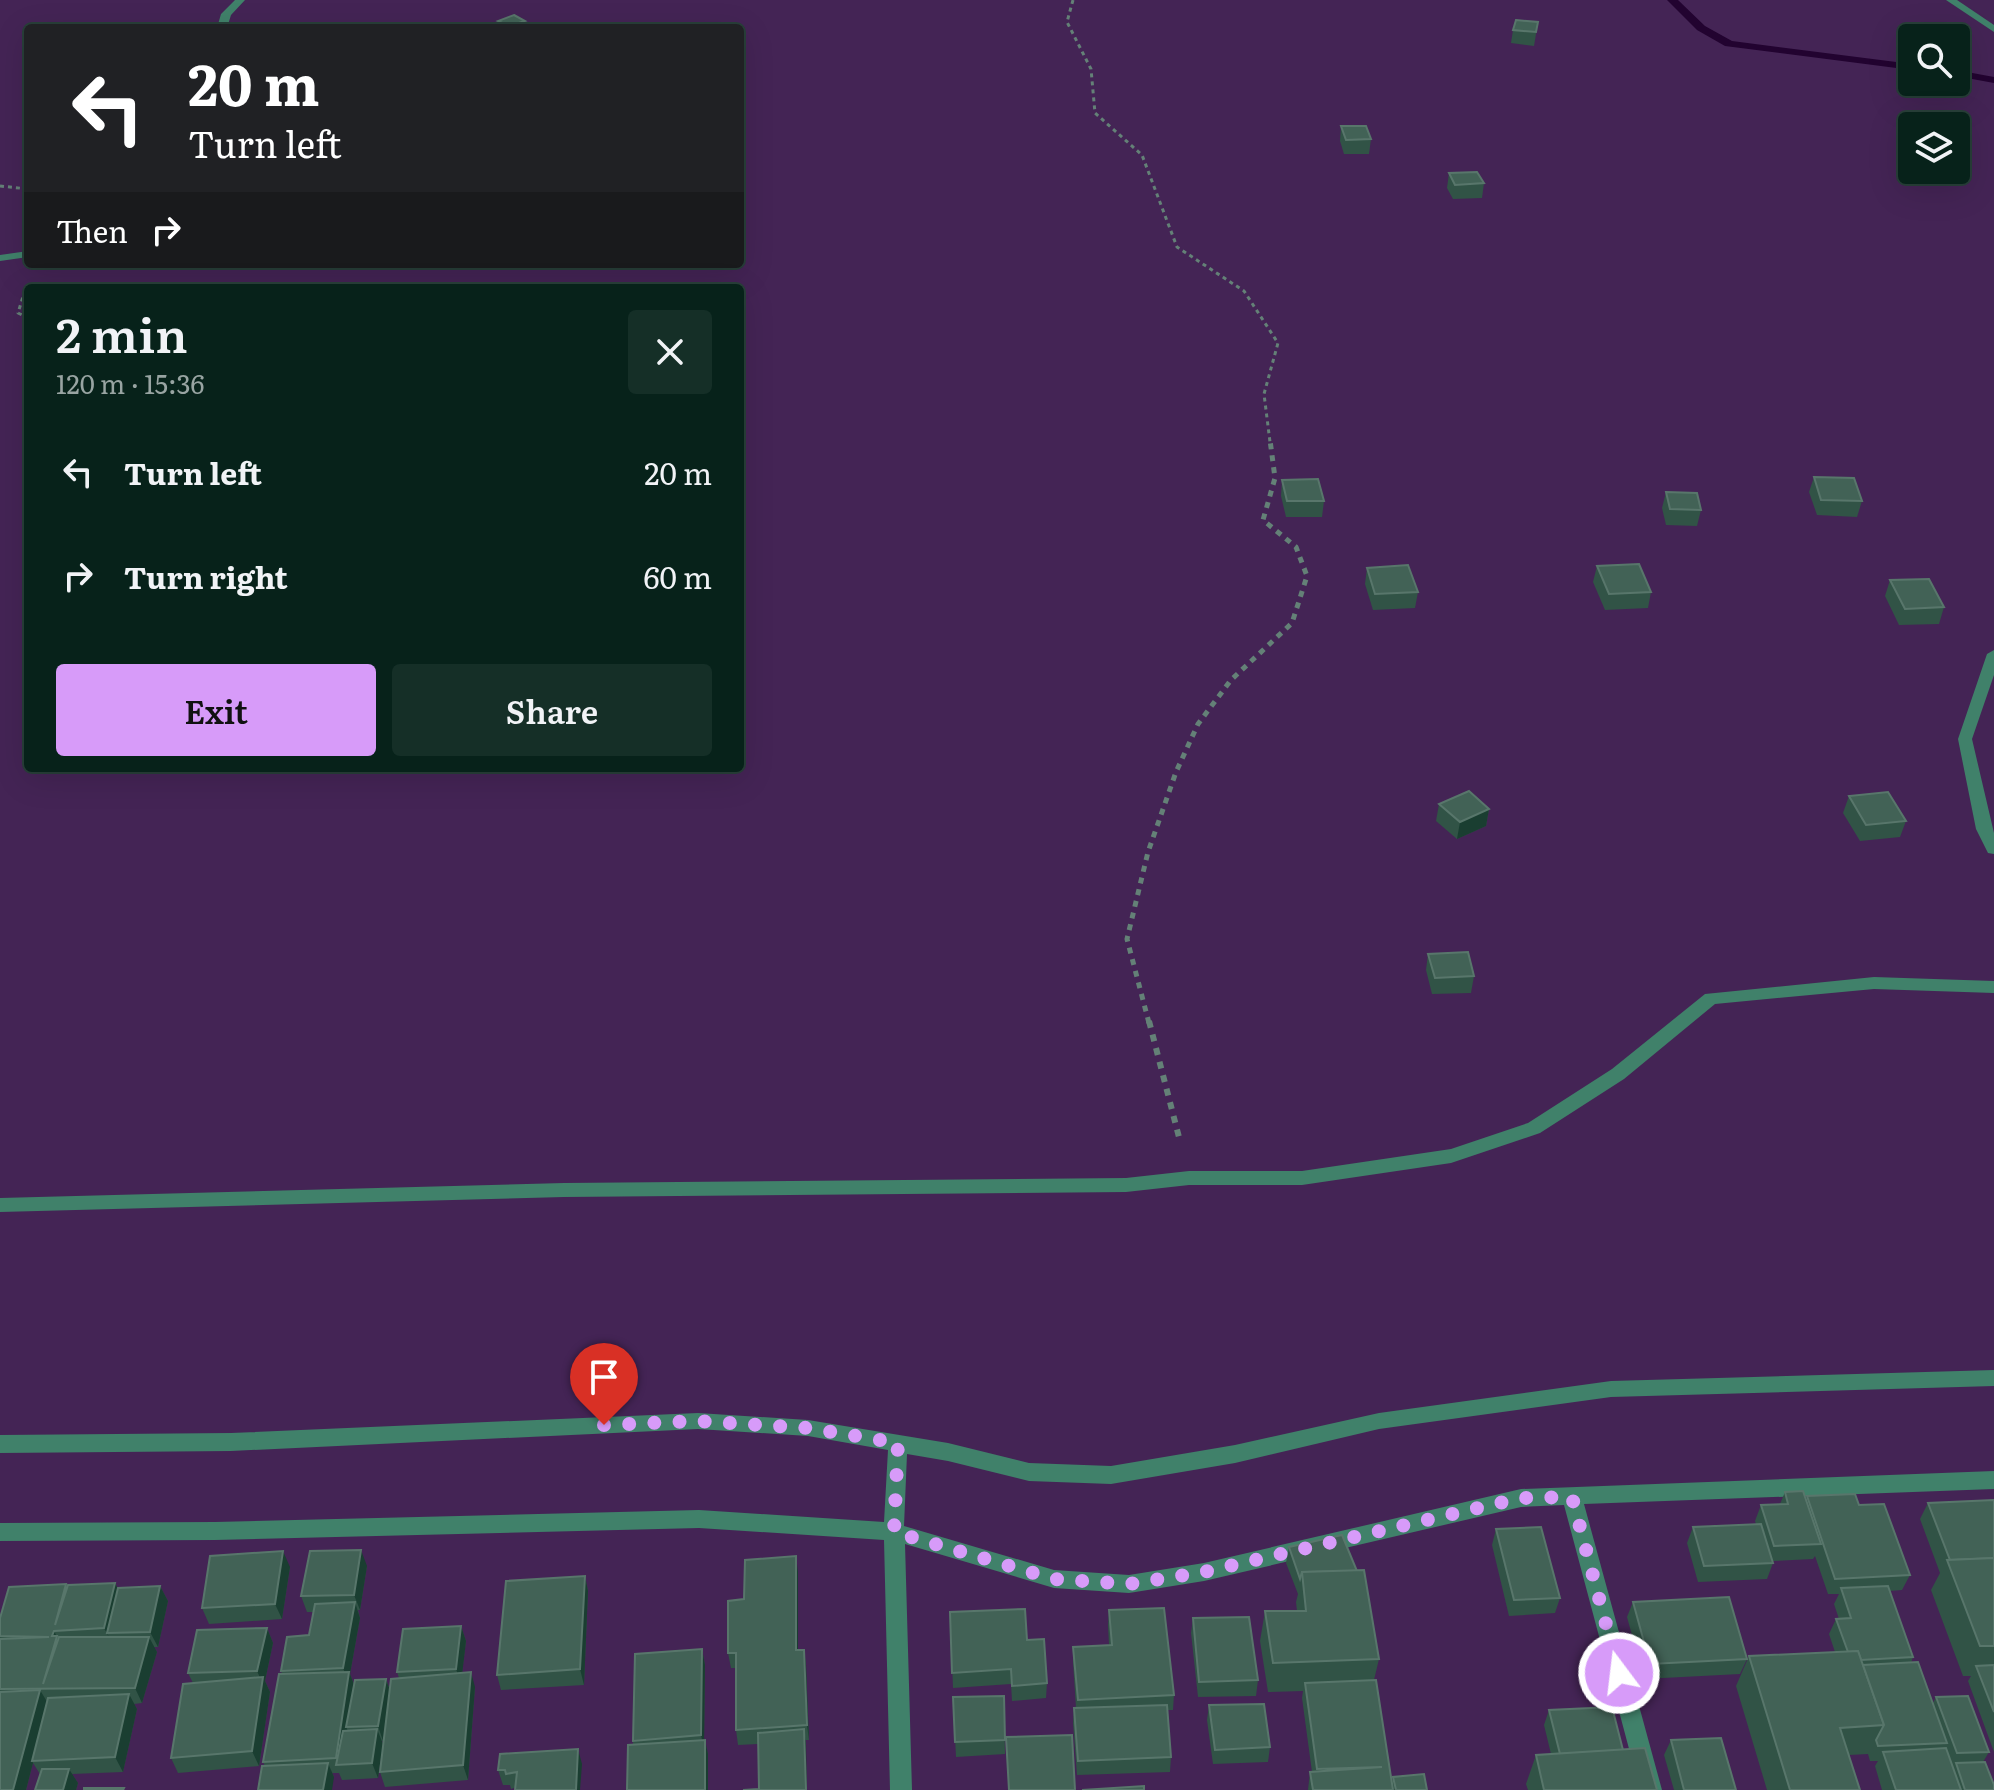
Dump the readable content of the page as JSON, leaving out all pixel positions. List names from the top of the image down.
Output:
{
  "page": {
    "turn": ["20 m", "Turn left"],
    "then": "Then",
    "heading": ["2 min", "120 m · 15:36"],
    "list": [
      {
        "name": "Turn left",
        "value": "20 m"
      },
      {
        "name": "Turn right",
        "value": "60 m"
      }
    ],
    "buttons": ["Exit", "Share"]
  }
}
